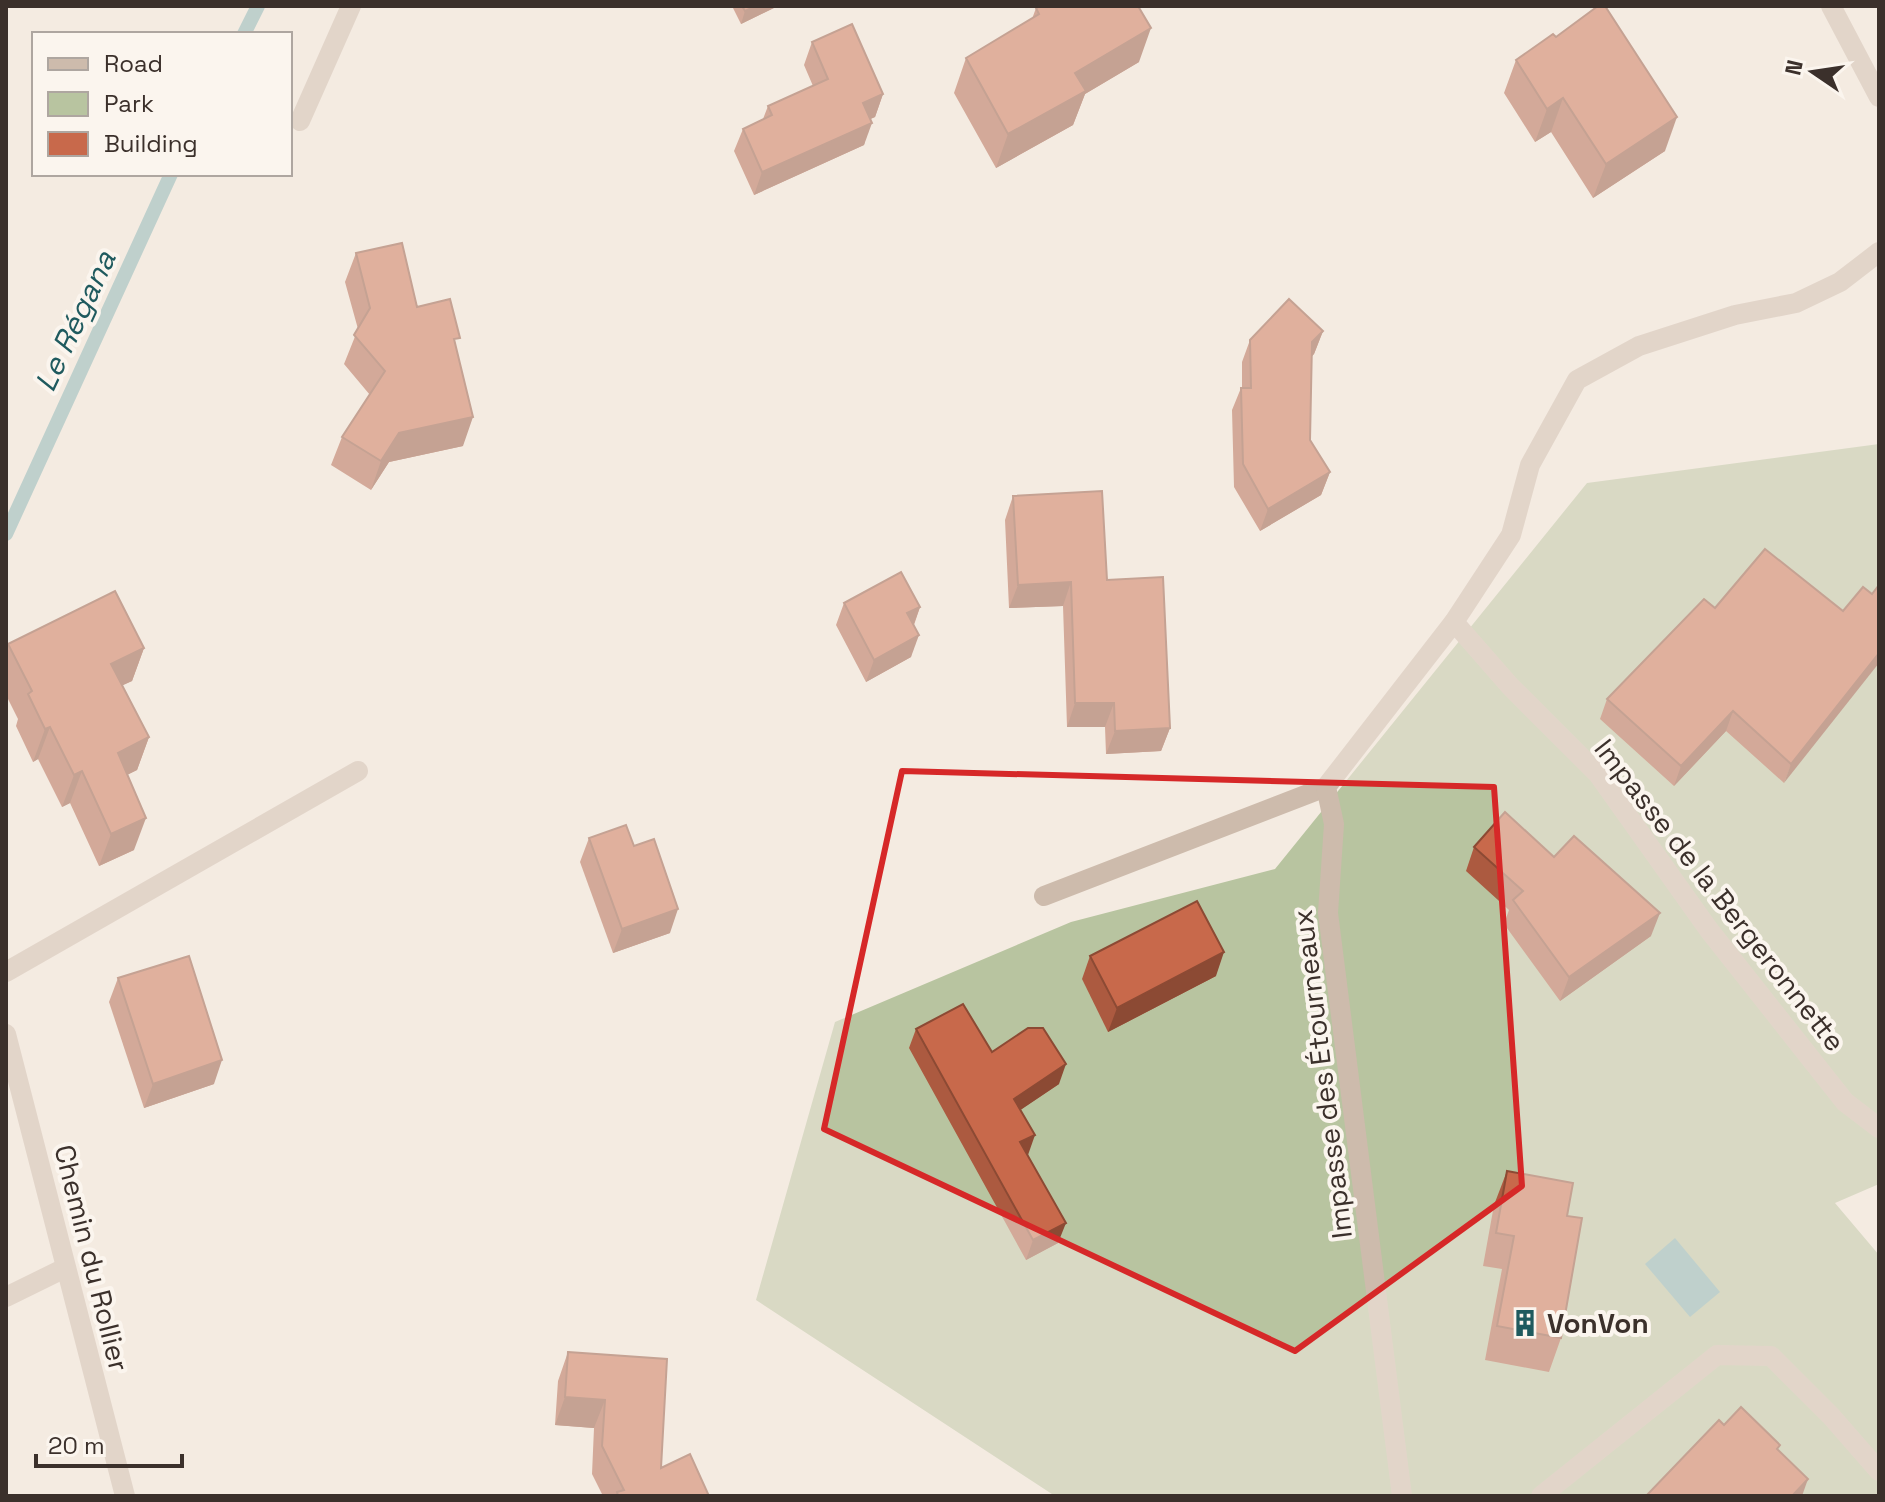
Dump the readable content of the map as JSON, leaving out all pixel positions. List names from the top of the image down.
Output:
{
  "streets": {
    "street": ["Impasse de la Bergeronnette", "Impasse des Étourneaux", "Chemin du Rollier"]
  },
  "water": ["Le Régana"],
  "places": {
    "building": ["VonVon"]
  },
  "legend": ["Road", "Park", "Building"],
  "scale_bar": "20 m",
  "north": "left"
}
